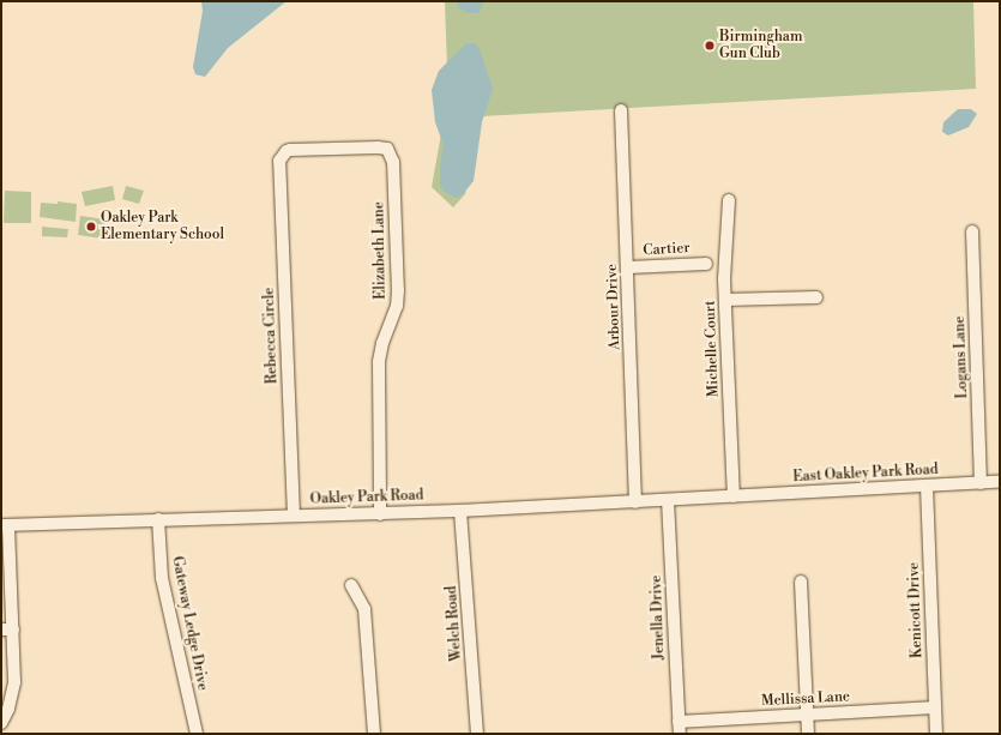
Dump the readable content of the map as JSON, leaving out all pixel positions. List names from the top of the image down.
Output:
{
  "streets": {
    "street": [
      "Cartier",
      "Elizabeth Lane",
      "Arbour Drive",
      "Rebecca Circle",
      "Michelle Court",
      "Logans Lane",
      "East Oakley Park Road",
      "Oakley Park Road",
      "Kenicott Drive",
      "Jenella Drive",
      "Gateway Ledge Drive",
      "Welch Road",
      "Mellissa Lane"
    ]
  },
  "crossings": [
    ["Cartier", "Arbour Drive"],
    ["Elizabeth Lane", "Rebecca Circle"],
    ["Elizabeth Lane", "Oakley Park Road"],
    ["Arbour Drive", "Oakley Park Road"],
    ["Rebecca Circle", "Oakley Park Road"],
    ["Michelle Court", "East Oakley Park Road"],
    ["Michelle Court", "Oakley Park Road"],
    ["Logans Lane", "East Oakley Park Road"],
    ["East Oakley Park Road", "Oakley Park Road"],
    ["East Oakley Park Road", "Kenicott Drive"],
    ["Oakley Park Road", "Jenella Drive"],
    ["Oakley Park Road", "Gateway Ledge Drive"],
    ["Oakley Park Road", "Welch Road"],
    ["Kenicott Drive", "Mellissa Lane"],
    ["Jenella Drive", "Mellissa Lane"]
  ],
  "places": ["Birmingham Gun Club", "Oakley Park Elementary School"]
}
